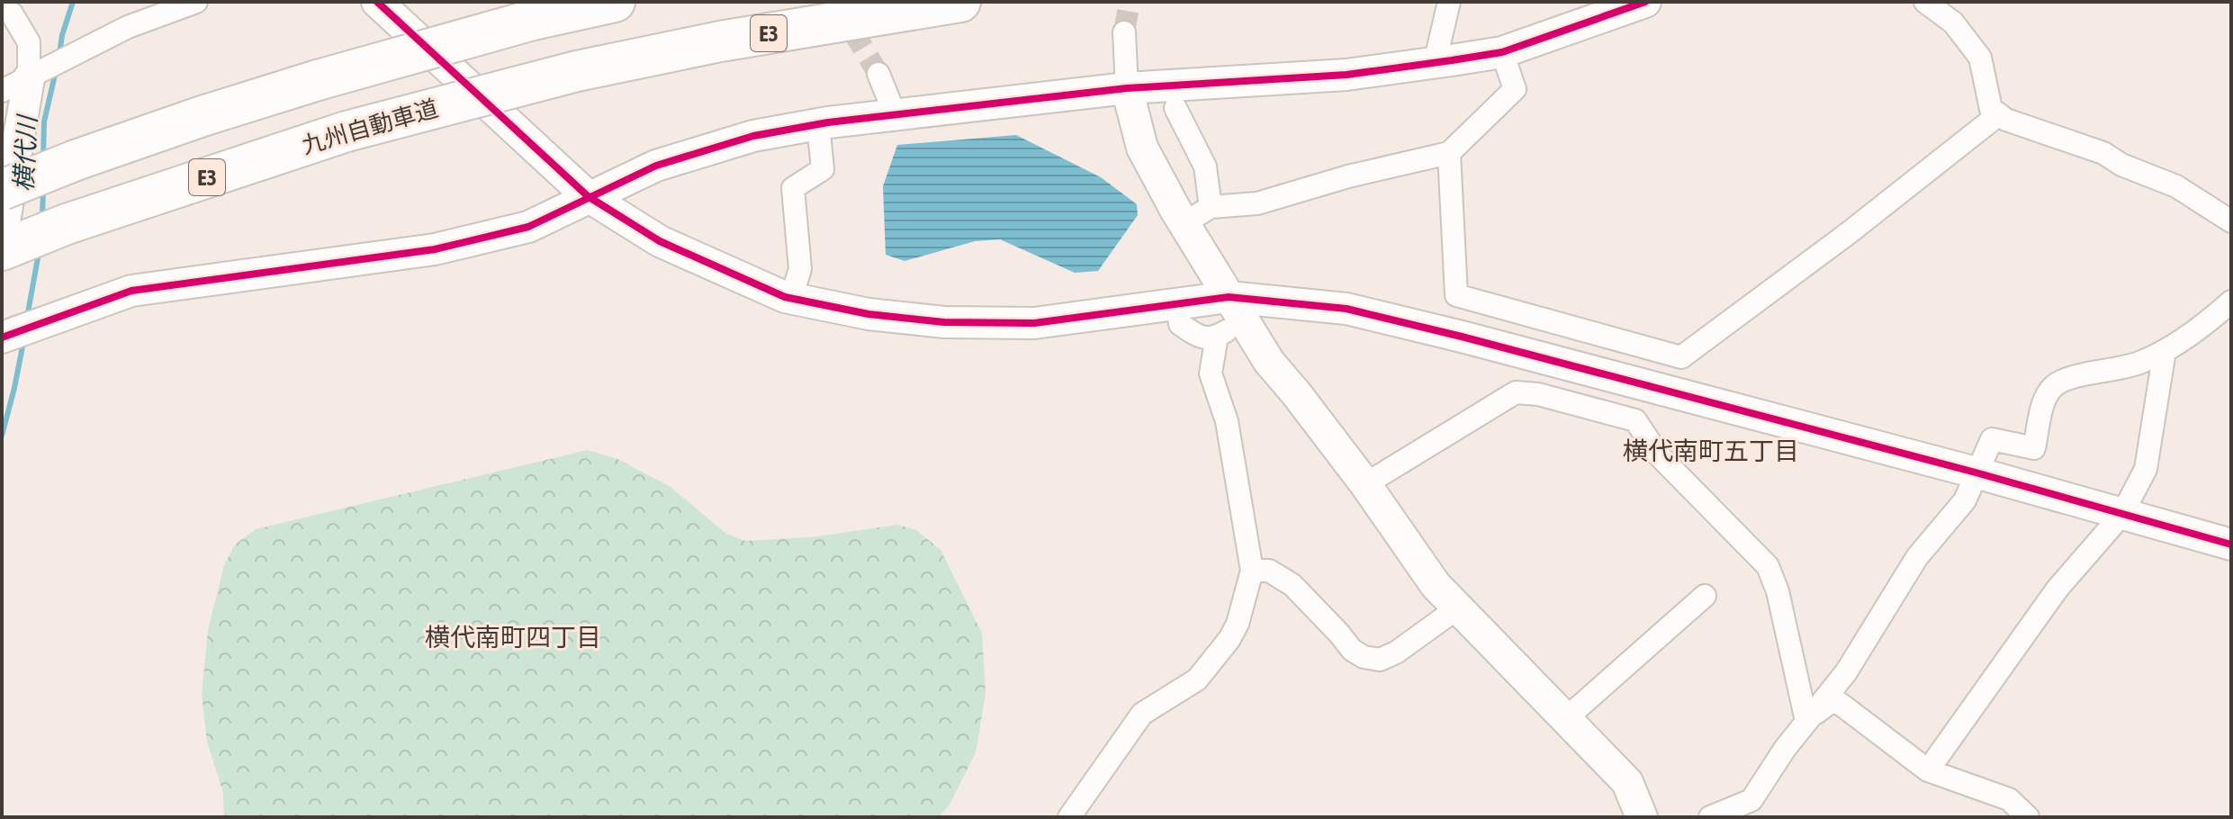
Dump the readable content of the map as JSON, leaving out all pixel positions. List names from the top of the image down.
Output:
{
  "streets": {
    "highway": ["E3", "九州自動車道"]
  },
  "districts": ["横代南町五丁目", "横代南町四丁目"],
  "water": ["横代川"]
}
